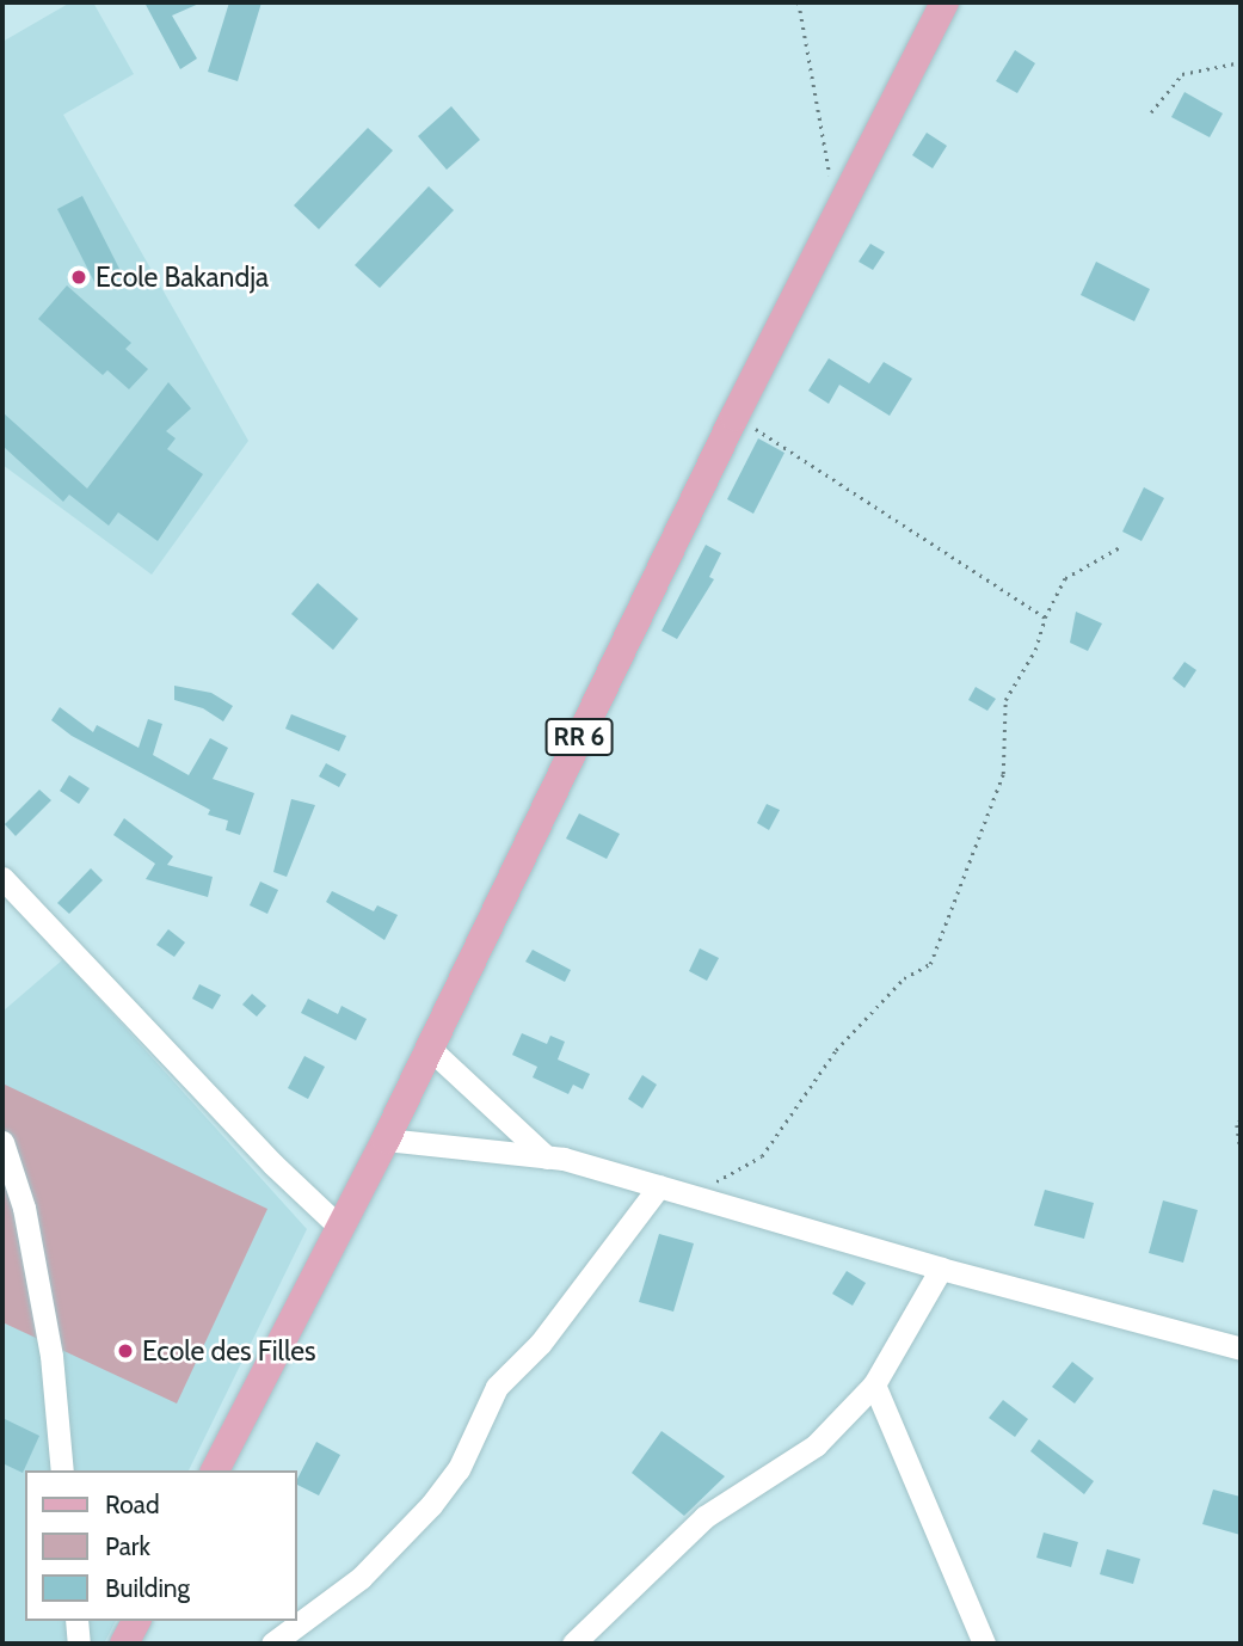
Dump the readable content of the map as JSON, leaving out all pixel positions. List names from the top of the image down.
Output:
{
  "streets": {
    "main road": ["RR 6"]
  },
  "places": ["Ecole Bakandja", "Ecole des Filles"],
  "legend": ["Road", "Park", "Building"]
}
